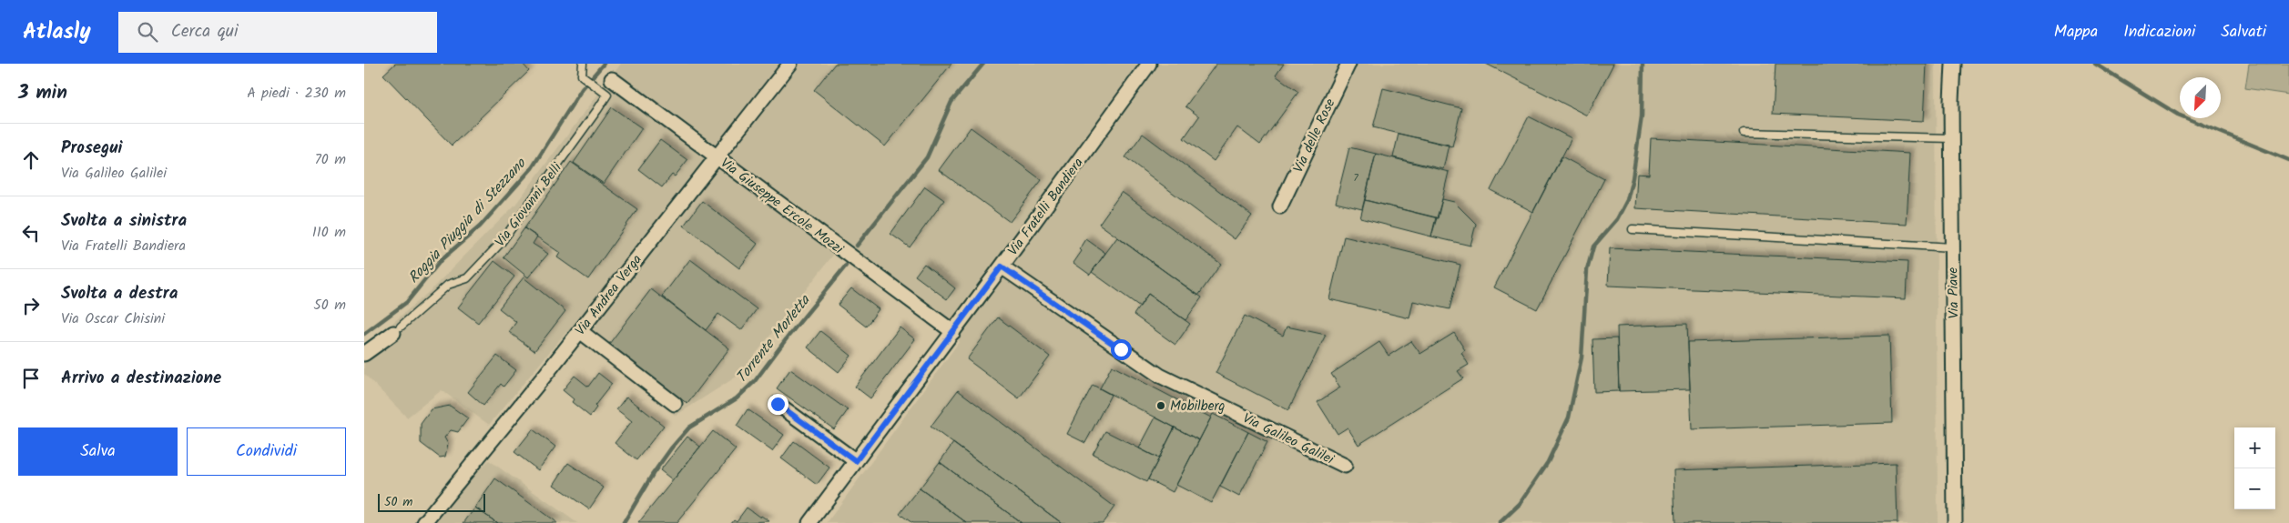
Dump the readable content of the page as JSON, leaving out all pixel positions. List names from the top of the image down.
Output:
{
  "streets": {
    "street": [
      "Via delle Rose",
      "Via Giovanni Belli",
      "Via Giuseppe Ercole Mozzi",
      "Via Fratelli Bandiera",
      "Via Piave",
      "Via Andrea Verga",
      "Via Galileo Galilei"
    ]
  },
  "crossings": [
    ["Via Giuseppe Ercole Mozzi", "Via Fratelli Bandiera"],
    ["Via Giuseppe Ercole Mozzi", "Via Andrea Verga"],
    ["Via Fratelli Bandiera", "Via Galileo Galilei"]
  ],
  "water": ["Roggia Piuggia di Stezzano", "Torrente Morletta"],
  "places": ["Mobilberg"],
  "house_numbers": ["7"],
  "scale_bar": "50 m",
  "north": "bottom left",
  "page": {
    "header": "Atlasly",
    "search": "Cerca qui",
    "nav": ["Mappa", "Indicazioni", "Salvati"],
    "heading": ["3 min", "A piedi · 230 m"],
    "list": [
      ["Prosegui", "Via Galileo Galilei", "70 m"],
      ["Svolta a sinistra", "Via Fratelli Bandiera", "110 m"],
      ["Svolta a destra", "Via Oscar Chisini", "50 m"],
      "Arrivo a destinazione"
    ],
    "buttons": ["Salva", "Condividi"],
    "map_buttons": ["+", "−"],
    "scale": "50 m"
  }
}
